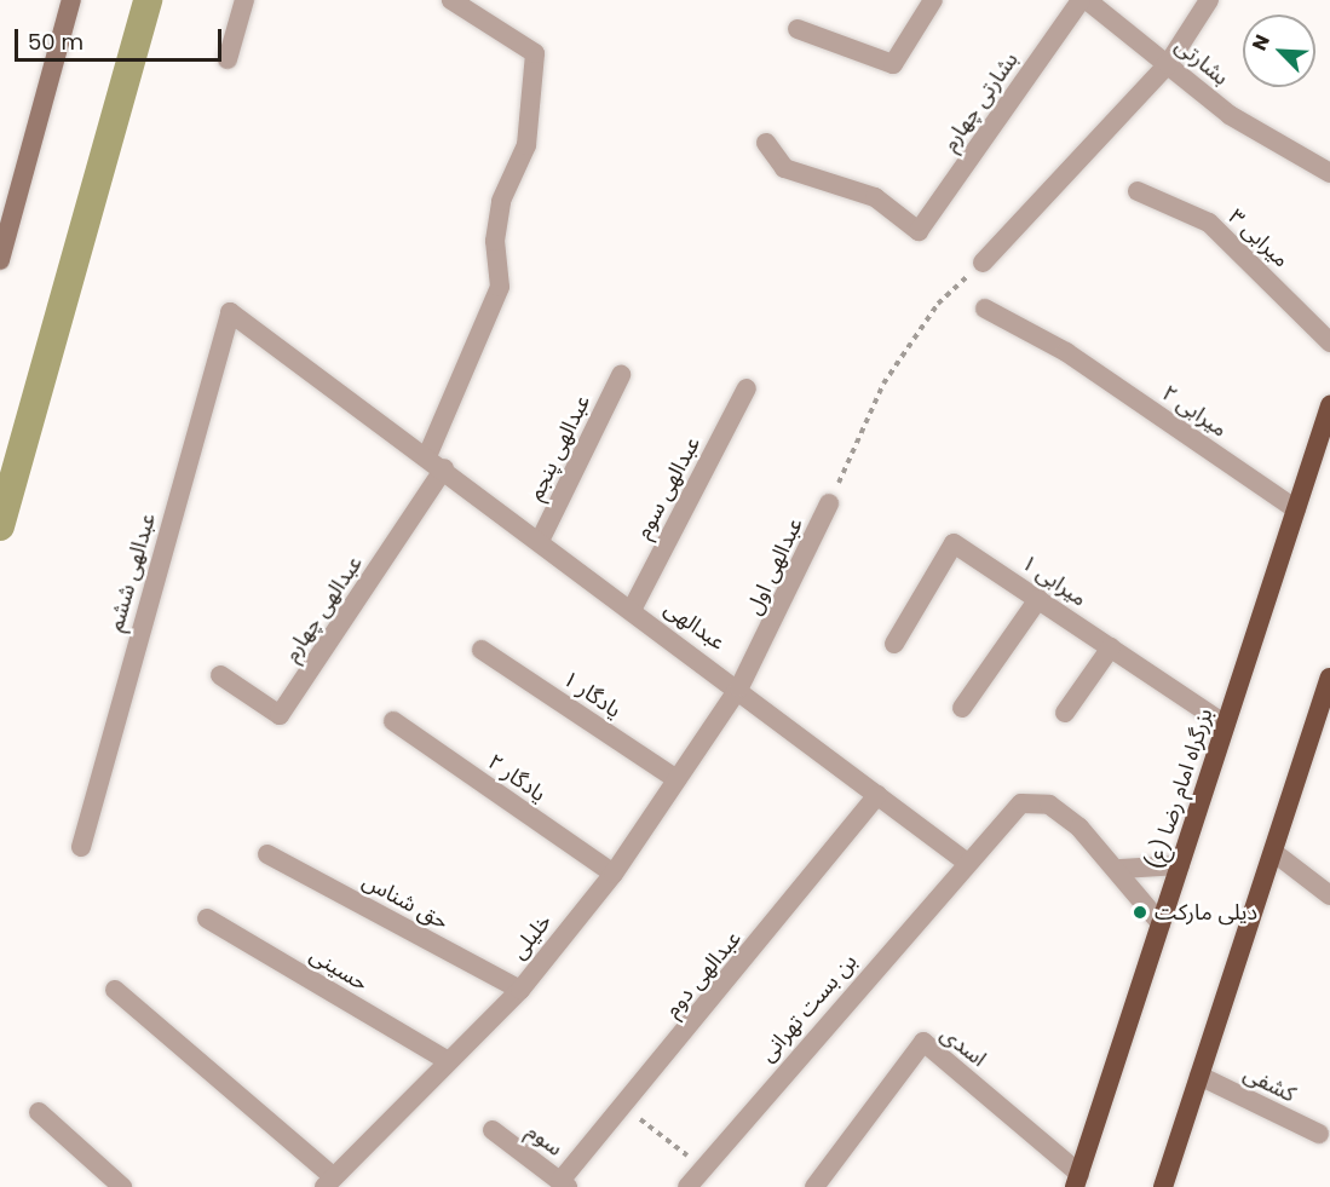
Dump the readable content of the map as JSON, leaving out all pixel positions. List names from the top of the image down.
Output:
{
  "streets": {
    "highway": ["بزرگراه امام رضا (ع)"],
    "street": [
      "بشارتی",
      "بشارتی چهارم",
      "میرابی ۳",
      "میرابی ۲",
      "عبدالهی پنجم",
      "عبدالهی سوم",
      "عبدالهی اول",
      "عبدالهی ششم",
      "میرابی ۱",
      "عبدالهی چهارم",
      "عبدالهی",
      "یادگار ۱",
      "یادگار ۲",
      "حق شناس",
      "خلیلی",
      "حسینی",
      "عبدالهی دوم",
      "بن بست تهرانی",
      "اسدی",
      "کشفی",
      "سوم"
    ]
  },
  "crossings": [
    ["میرابی ۲", "بزرگراه امام رضا (ع)"],
    ["عبدالهی پنجم", "عبدالهی"],
    ["عبدالهی سوم", "عبدالهی"],
    ["عبدالهی اول", "عبدالهی"],
    ["عبدالهی اول", "خلیلی"],
    ["عبدالهی ششم", "عبدالهی"],
    ["میرابی ۱", "بزرگراه امام رضا (ع)"],
    ["عبدالهی چهارم", "عبدالهی"],
    ["عبدالهی", "خلیلی"],
    ["عبدالهی", "عبدالهی دوم"],
    ["عبدالهی", "بن بست تهرانی"],
    ["یادگار ۱", "خلیلی"],
    ["یادگار ۲", "خلیلی"],
    ["بزرگراه امام رضا (ع)", "اسدی"],
    ["حق شناس", "خلیلی"],
    ["خلیلی", "حسینی"],
    ["عبدالهی دوم", "سوم"]
  ],
  "places": ["دیلی مارکت"],
  "scale_bar": "50 m",
  "north": "top left"
}
